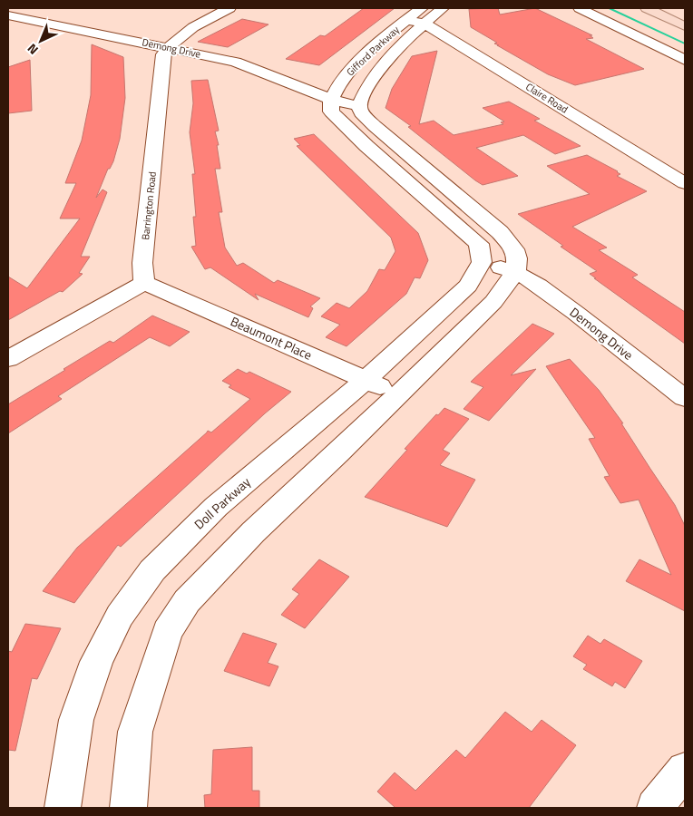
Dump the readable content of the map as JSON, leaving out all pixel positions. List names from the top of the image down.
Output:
{
  "streets": {
    "street": [
      "Demong Drive",
      "Gifford Parkway",
      "Claire Road",
      "Barrington Road",
      "Beaumont Place",
      "Doll Parkway"
    ]
  },
  "crossings": [
    ["Demong Drive", "Gifford Parkway"],
    ["Demong Drive", "Barrington Road"],
    ["Demong Drive", "Doll Parkway"],
    ["Gifford Parkway", "Claire Road"],
    ["Barrington Road", "Beaumont Place"],
    ["Beaumont Place", "Doll Parkway"]
  ],
  "north": "bottom left"
}
